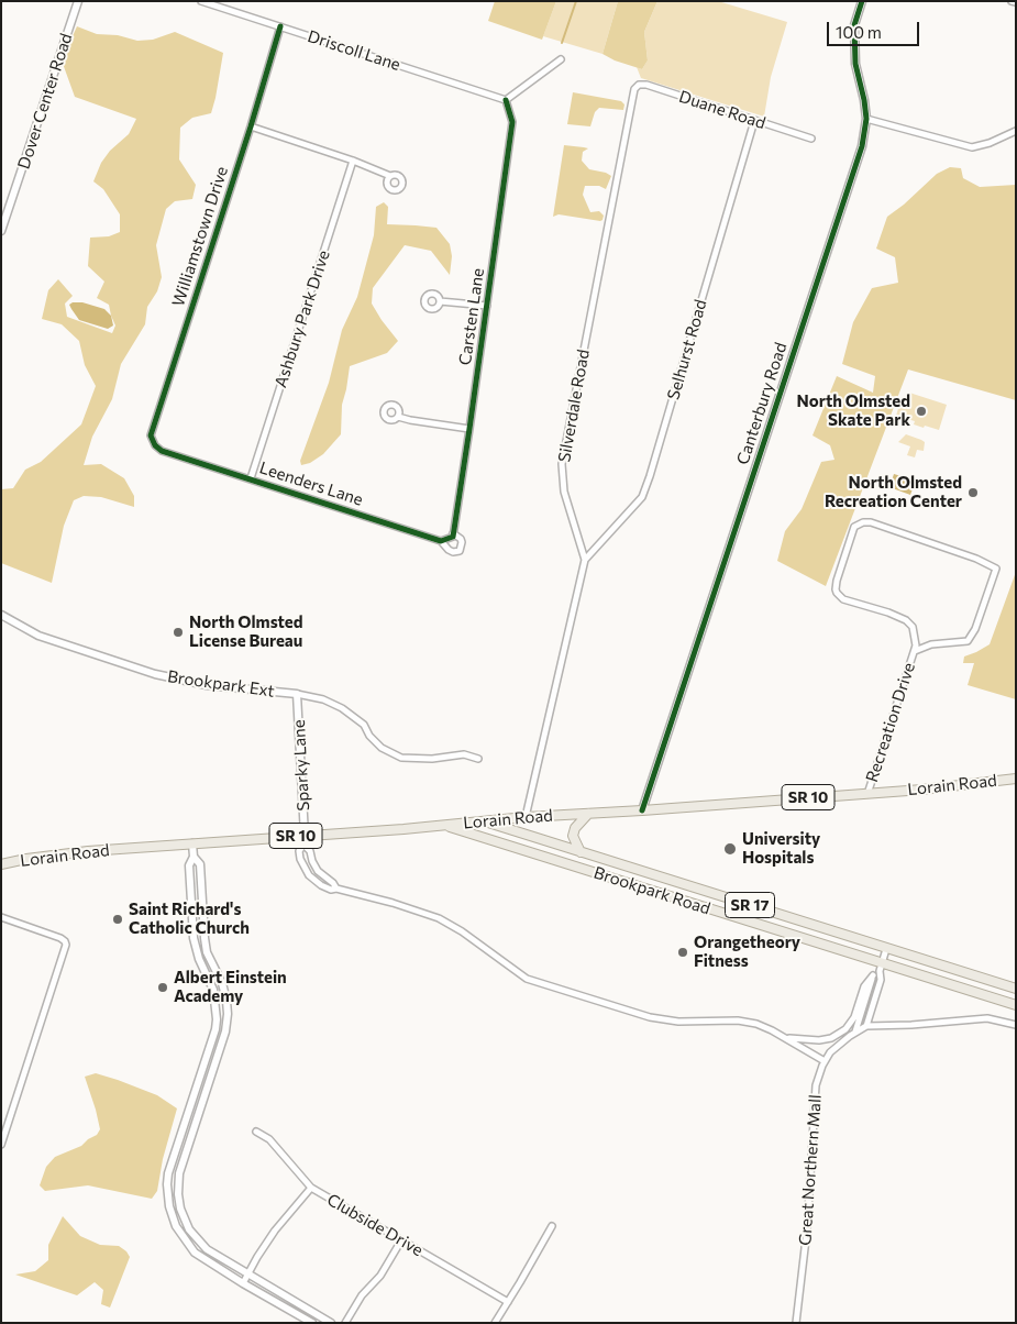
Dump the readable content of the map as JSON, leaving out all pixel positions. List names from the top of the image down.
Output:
{
  "streets": {
    "main road": [
      "Lorain Road",
      "SR 10",
      "Brookpark Road",
      "SR 17"
    ],
    "street": [
      "Driscoll Lane",
      "Dover Center Road",
      "Duane Road",
      "Williamstown Drive",
      "Carsten Lane",
      "Ashbury Park Drive",
      "Selhurst Road",
      "Canterbury Road",
      "Silverdale Road",
      "Leenders Lane",
      "Brookpark Ext",
      "Recreation Drive",
      "Sparky Lane",
      "Great Northern Mall",
      "Clubside Drive"
    ]
  },
  "crossings": [
    ["Driscoll Lane", "Williamstown Drive"],
    ["Driscoll Lane", "Carsten Lane"],
    ["Duane Road", "Selhurst Road"],
    ["Duane Road", "Silverdale Road"],
    ["Williamstown Drive", "Leenders Lane"],
    ["Carsten Lane", "Leenders Lane"],
    ["Ashbury Park Drive", "Leenders Lane"],
    ["Selhurst Road", "Silverdale Road"],
    ["Canterbury Road", "Lorain Road"],
    ["Brookpark Ext", "Sparky Lane"],
    ["Recreation Drive", "Lorain Road"],
    ["Sparky Lane", "Lorain Road"],
    ["Lorain Road", "Brookpark Road"]
  ],
  "places": [
    "North Olmsted Skate Park",
    "North Olmsted Recreation Center",
    "North Olmsted License Bureau",
    "University Hospitals",
    "Saint Richard's Catholic Church",
    "Orangetheory Fitness",
    "Albert Einstein Academy"
  ],
  "scale_bar": "100 m"
}
